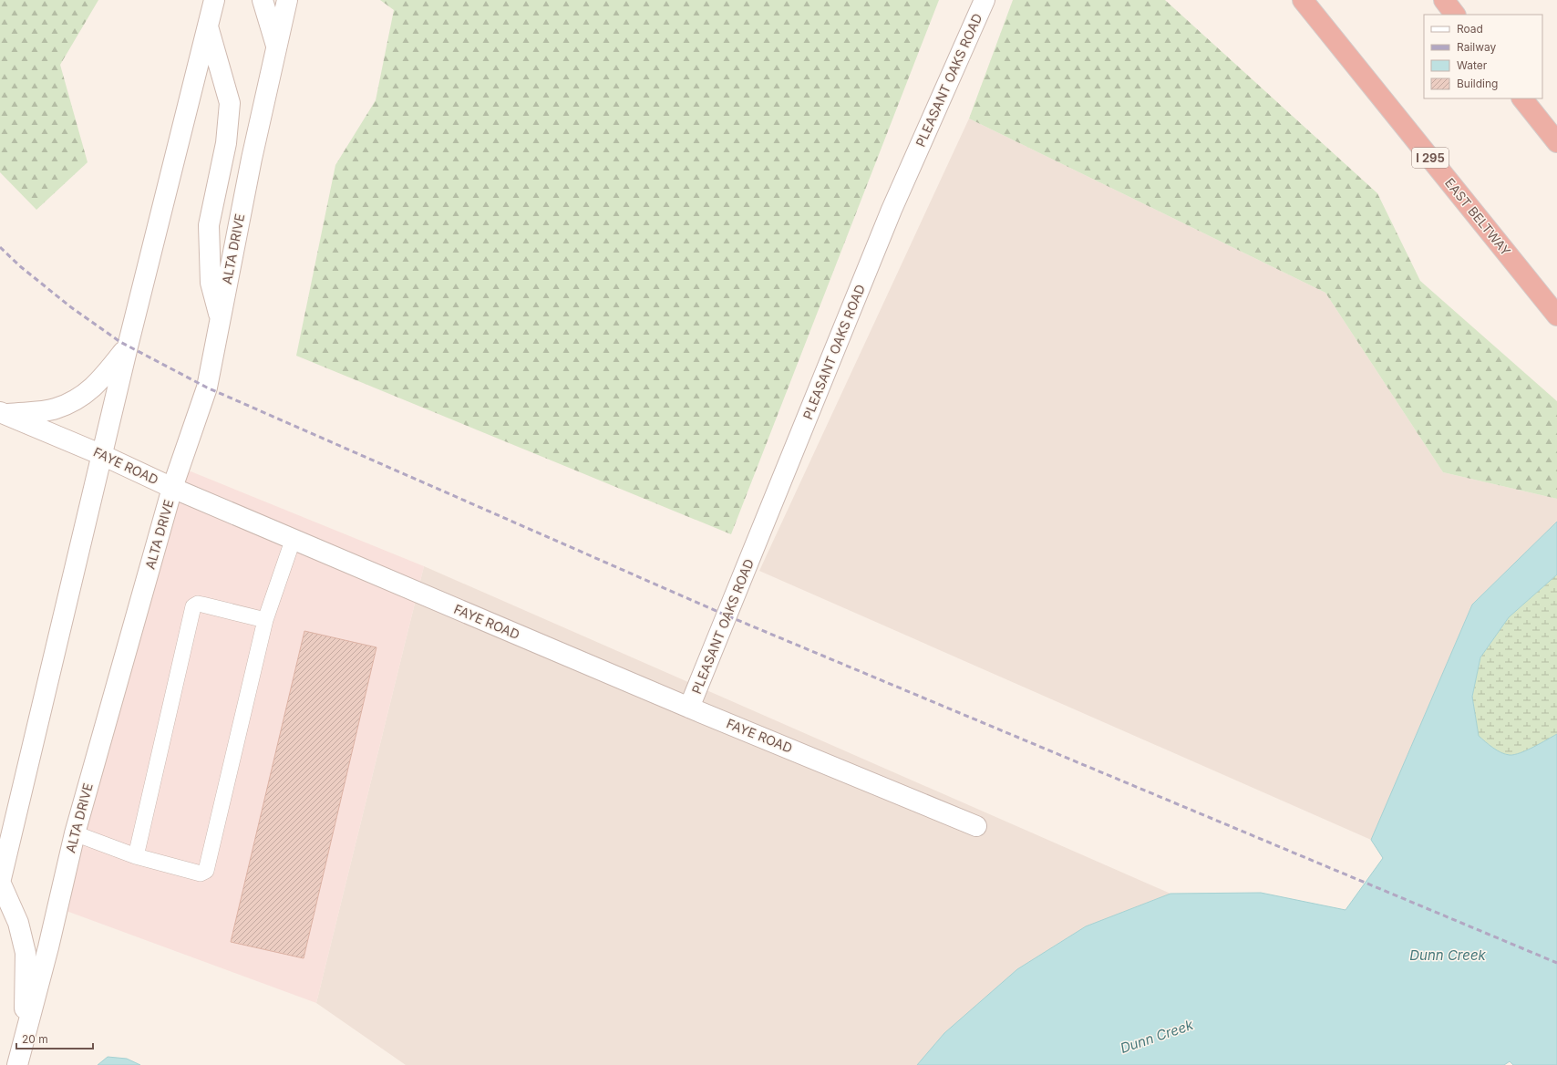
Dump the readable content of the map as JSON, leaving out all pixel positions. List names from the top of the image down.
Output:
{
  "streets": {
    "highway": ["I 295", "EAST BELTWAY"],
    "street": ["PLEASANT OAKS ROAD", "ALTA DRIVE", "FAYE ROAD"]
  },
  "crossings": [
    ["PLEASANT OAKS ROAD", "FAYE ROAD"],
    ["ALTA DRIVE", "FAYE ROAD"]
  ],
  "water": ["Dunn Creek"],
  "legend": [
    "Road",
    "Railway",
    "Water",
    "Building"
  ],
  "scale_bar": "20 m"
}
